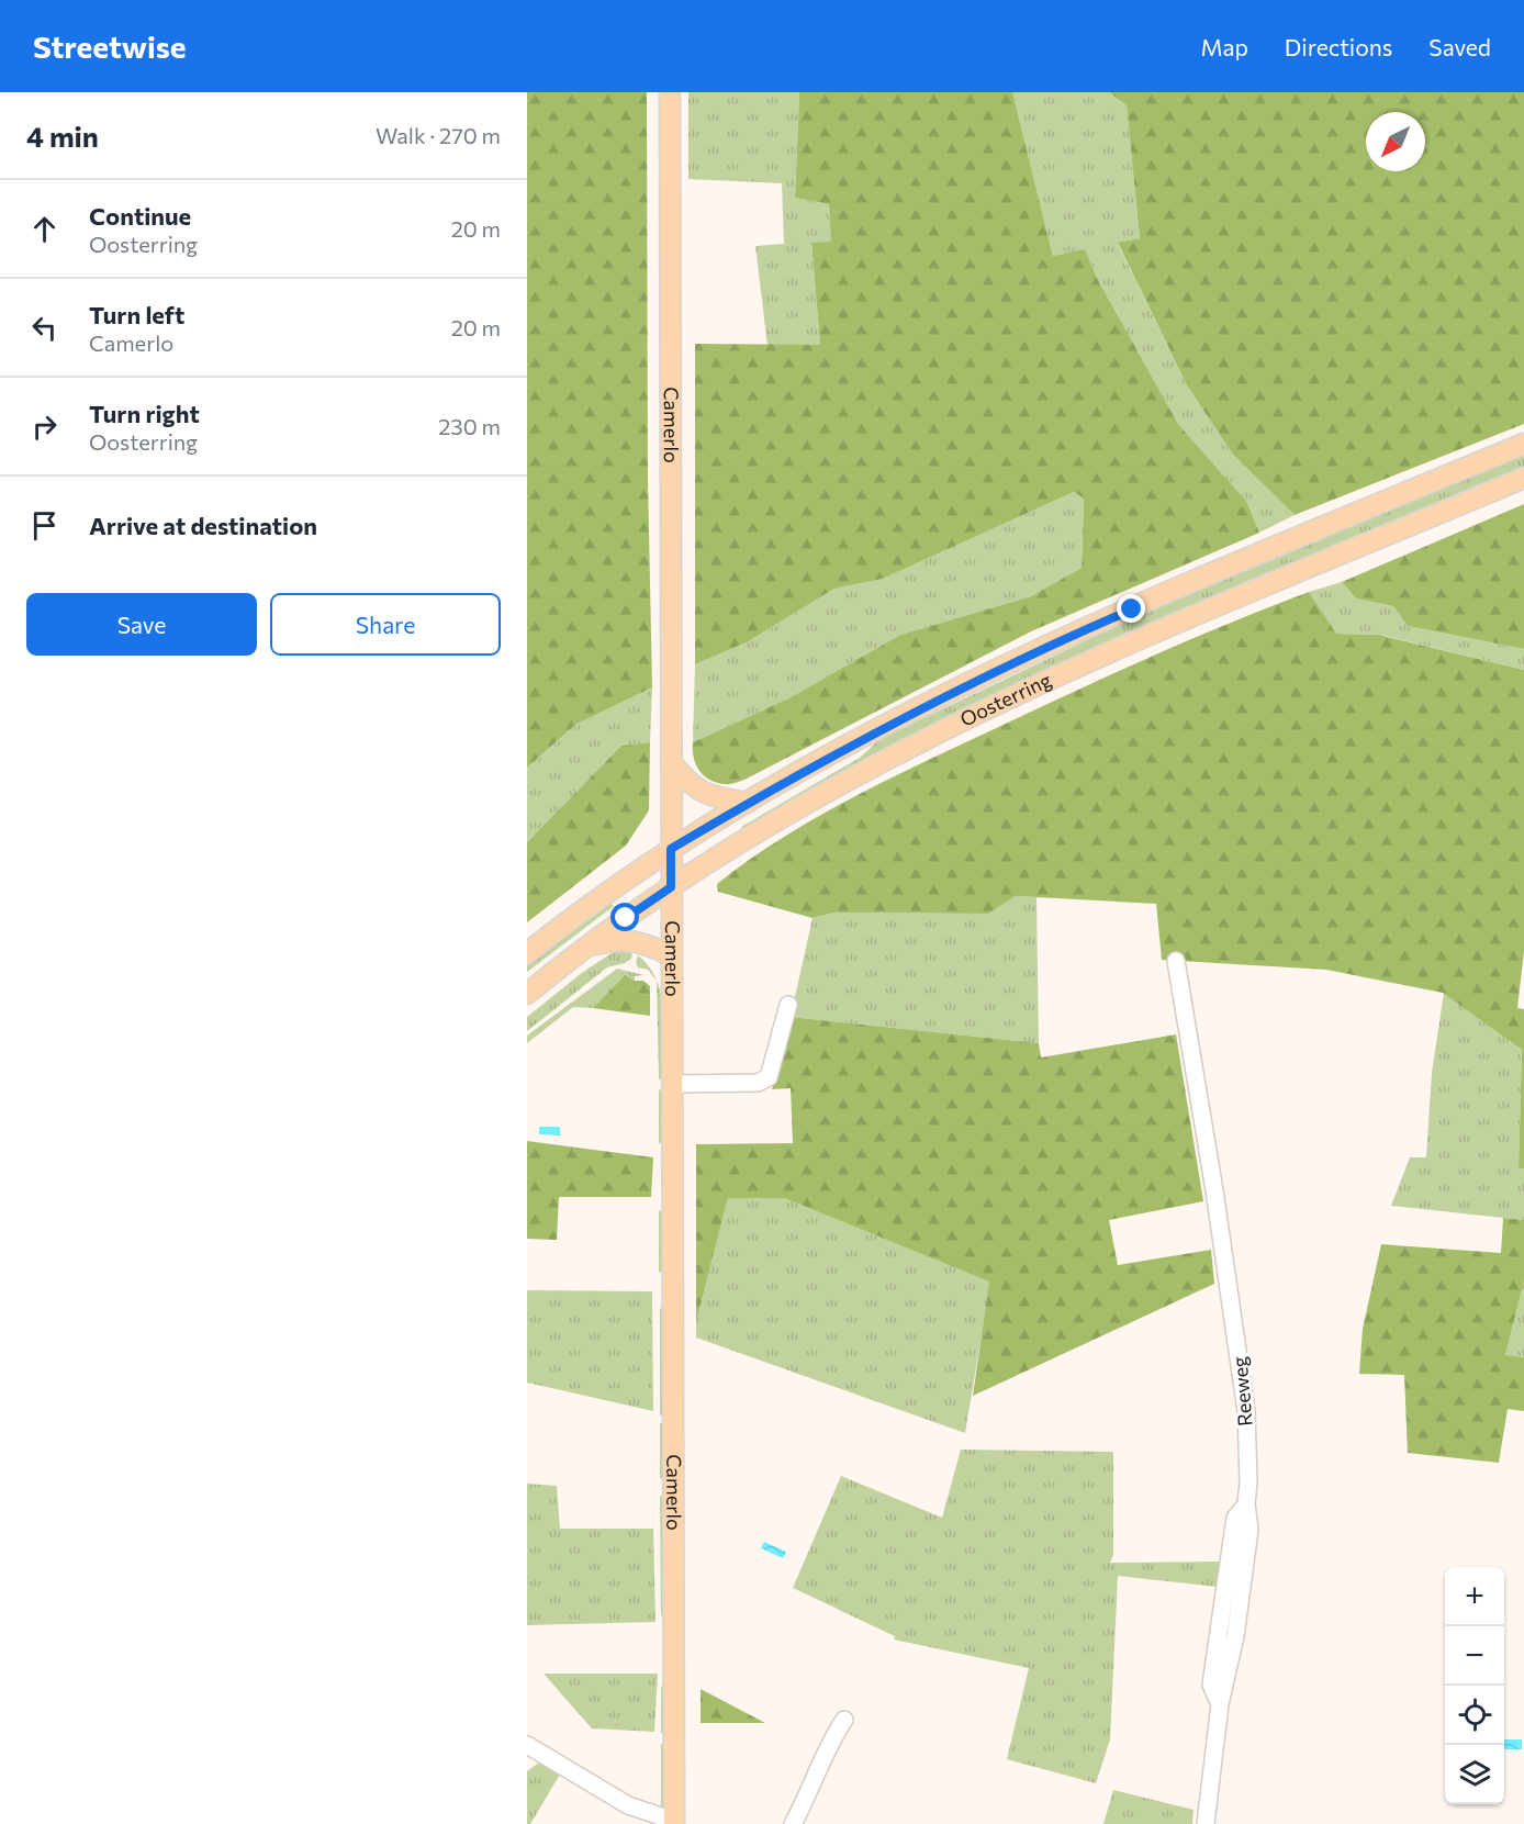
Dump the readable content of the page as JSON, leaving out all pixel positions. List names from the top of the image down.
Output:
{
  "streets": {
    "main road": ["Camerlo", "Oosterring"],
    "street": ["Reeweg"]
  },
  "crossings": [
    ["Camerlo", "Oosterring"]
  ],
  "north": "bottom left",
  "page": {
    "header": "Streetwise",
    "nav": ["Map", "Directions", "Saved"],
    "heading": ["4 min", "Walk · 270 m"],
    "list": [
      ["Continue", "Oosterring", "20 m"],
      ["Turn left", "Camerlo", "20 m"],
      ["Turn right", "Oosterring", "230 m"],
      "Arrive at destination"
    ],
    "buttons": ["Save", "Share"],
    "map_buttons": ["+", "−"]
  }
}
